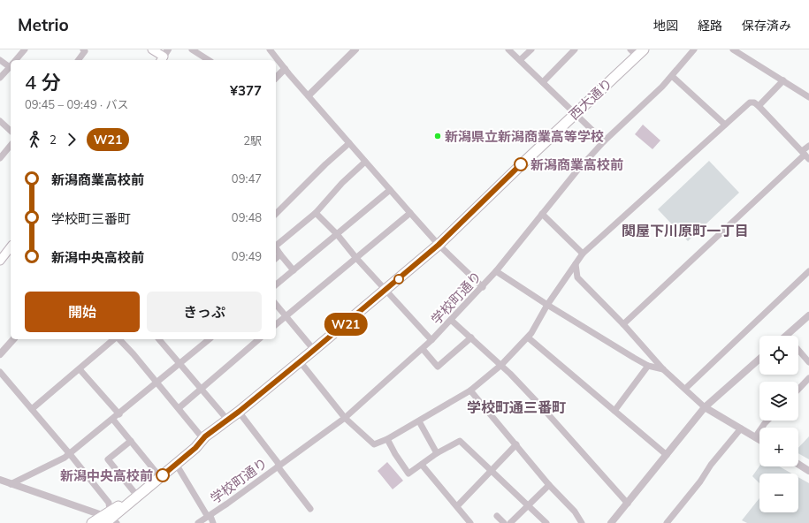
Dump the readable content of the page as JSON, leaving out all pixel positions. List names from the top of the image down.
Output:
{
  "streets": {
    "highway": ["西大通り"],
    "street": ["学校町通り"]
  },
  "districts": ["関屋下川原町一丁目", "学校町通三番町"],
  "places": ["新潟県立新潟商業高等学校", "新潟商業高校前", "新潟中央高校前"],
  "lines": ["bus line W21"],
  "page": {
    "header": "Metrio",
    "nav": ["地図", "経路", "保存済み"],
    "on_map": "W21",
    "heading": ["4 分", "09:45 – 09:49 · バス", "¥377"],
    "legs": ["2", "W21", "2駅"],
    "list": [
      {
        "name": "新潟商業高校前",
        "value": "09:47"
      },
      {
        "name": "学校町三番町",
        "value": "09:48"
      },
      {
        "name": "新潟中央高校前",
        "value": "09:49"
      }
    ],
    "buttons": ["開始", "きっぷ"],
    "map_buttons": ["+", "−"]
  }
}
